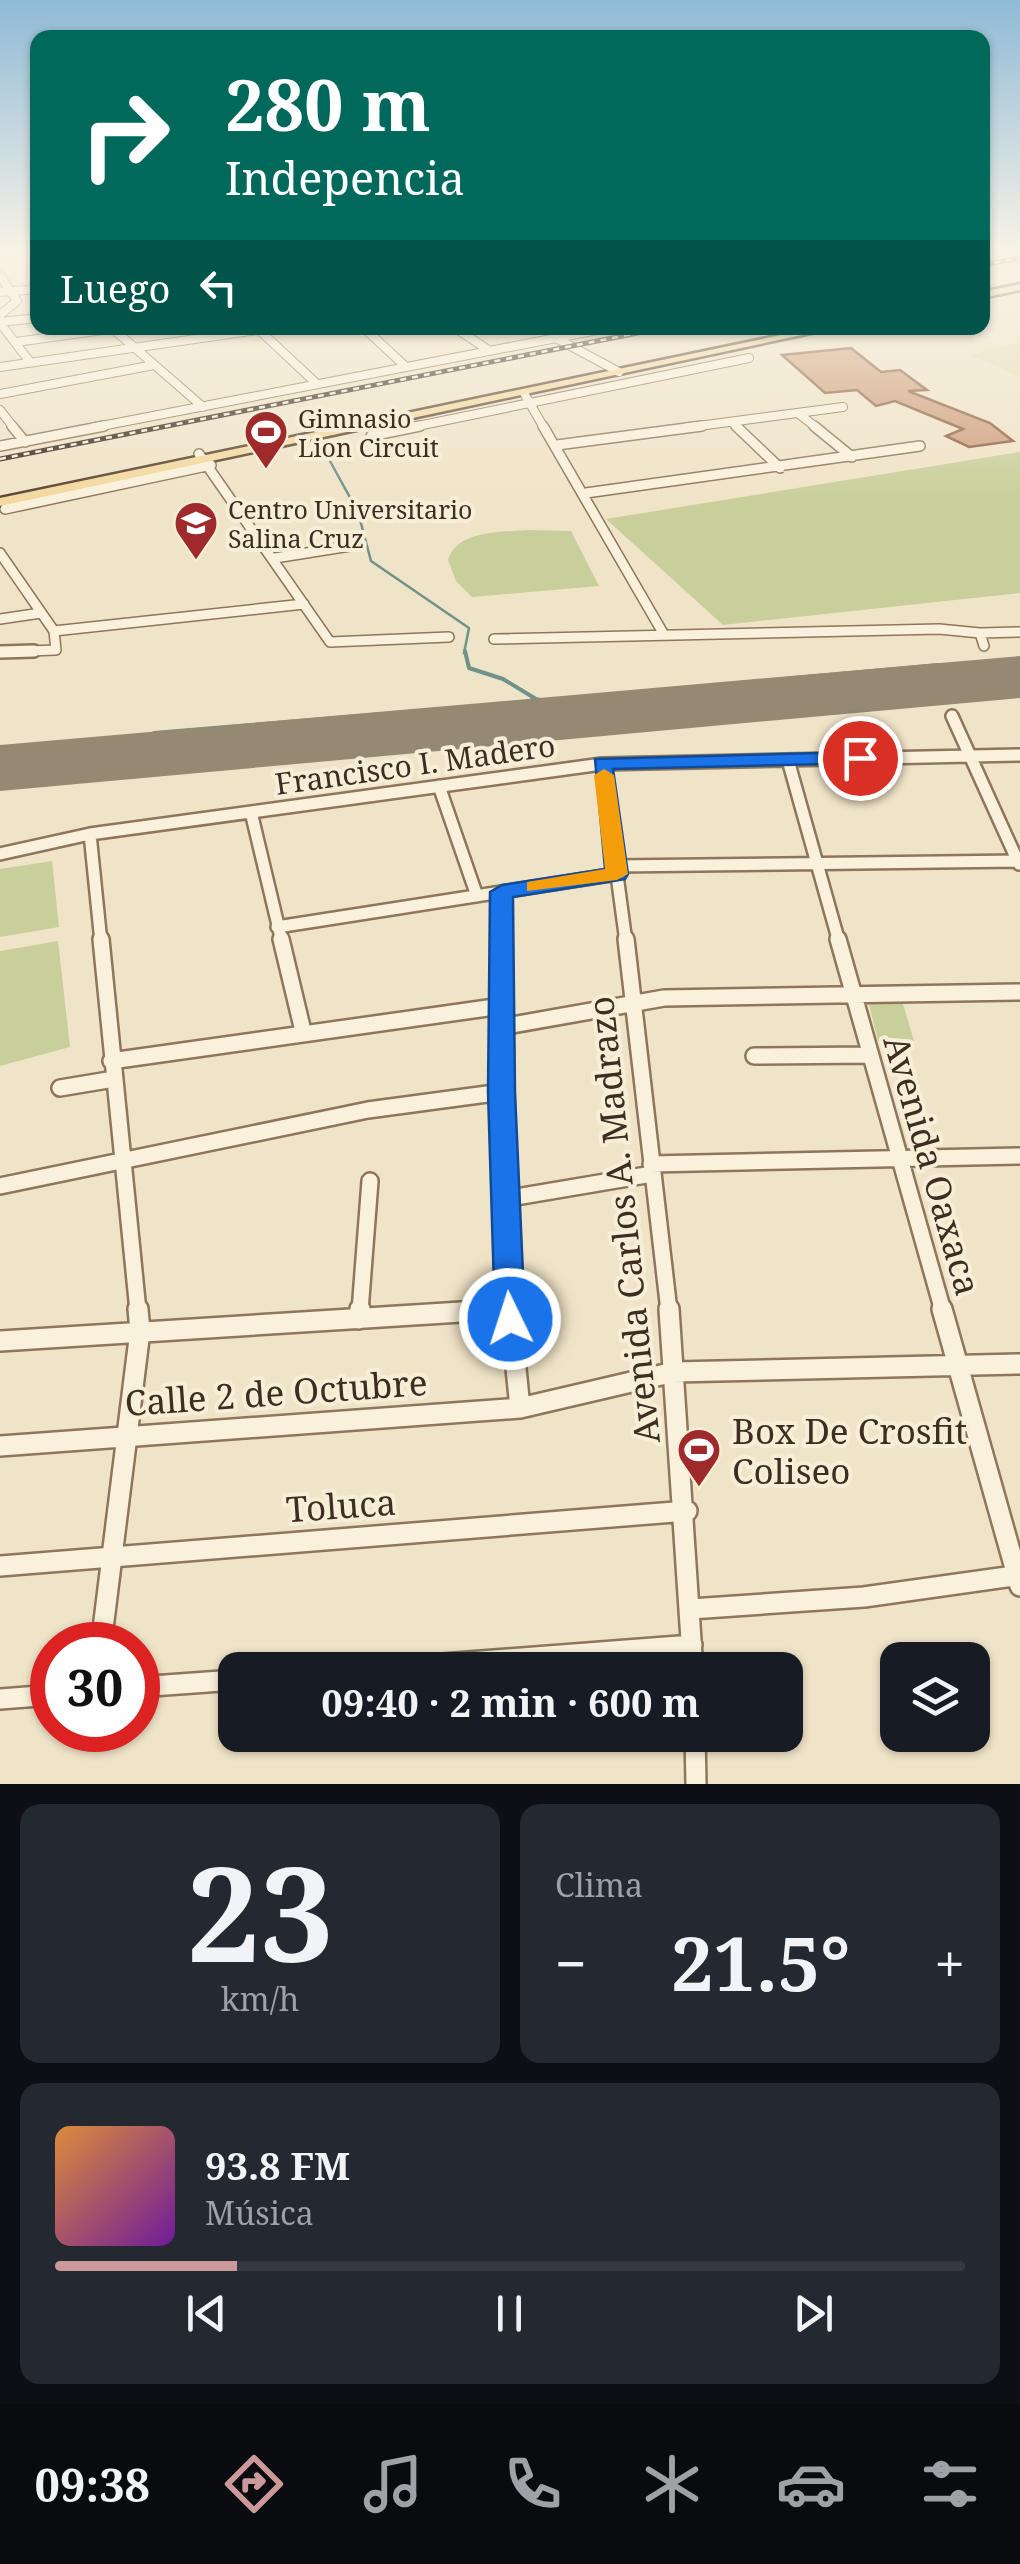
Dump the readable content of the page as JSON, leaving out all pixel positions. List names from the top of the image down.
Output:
{
  "streets": {
    "street": [
      "Francisco I. Madero",
      "Avenida Oaxaca",
      "Avenida Carlos A. Madrazo",
      "Calle 2 de Octubre",
      "Toluca"
    ]
  },
  "crossings": [
    ["Francisco I. Madero", "Avenida Oaxaca"],
    ["Francisco I. Madero", "Avenida Carlos A. Madrazo"],
    ["Avenida Oaxaca", "Calle 2 de Octubre"],
    ["Avenida Carlos A. Madrazo", "Calle 2 de Octubre"],
    ["Avenida Carlos A. Madrazo", "Toluca"]
  ],
  "places": {
    "sports": ["Gimnasio Lion Circuit", "Box De Crosfit Coliseo"],
    "school or university": ["Centro Universitario Salina Cruz"]
  },
  "page": {
    "turn": ["280 m", "Indepencia"],
    "then": "Luego",
    "limit": "30",
    "trip": "09:40 · 2 min · 600 m",
    "tile": [
      ["23", "km/h"],
      "Clima"
    ],
    "heat": ["−", "21.5°", "+"],
    "song": ["93.8 FM", "Música"],
    "tabs": "09:38"
  }
}
